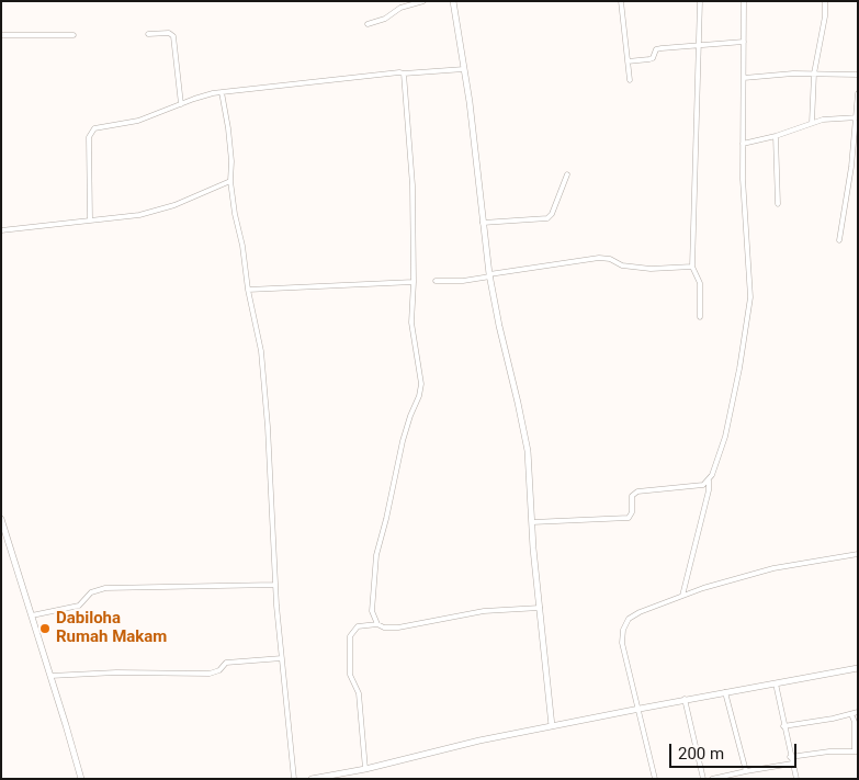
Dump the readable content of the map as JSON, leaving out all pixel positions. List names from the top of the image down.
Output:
{
  "places": ["Dabiloha Rumah Makam"],
  "scale_bar": "200 m"
}
